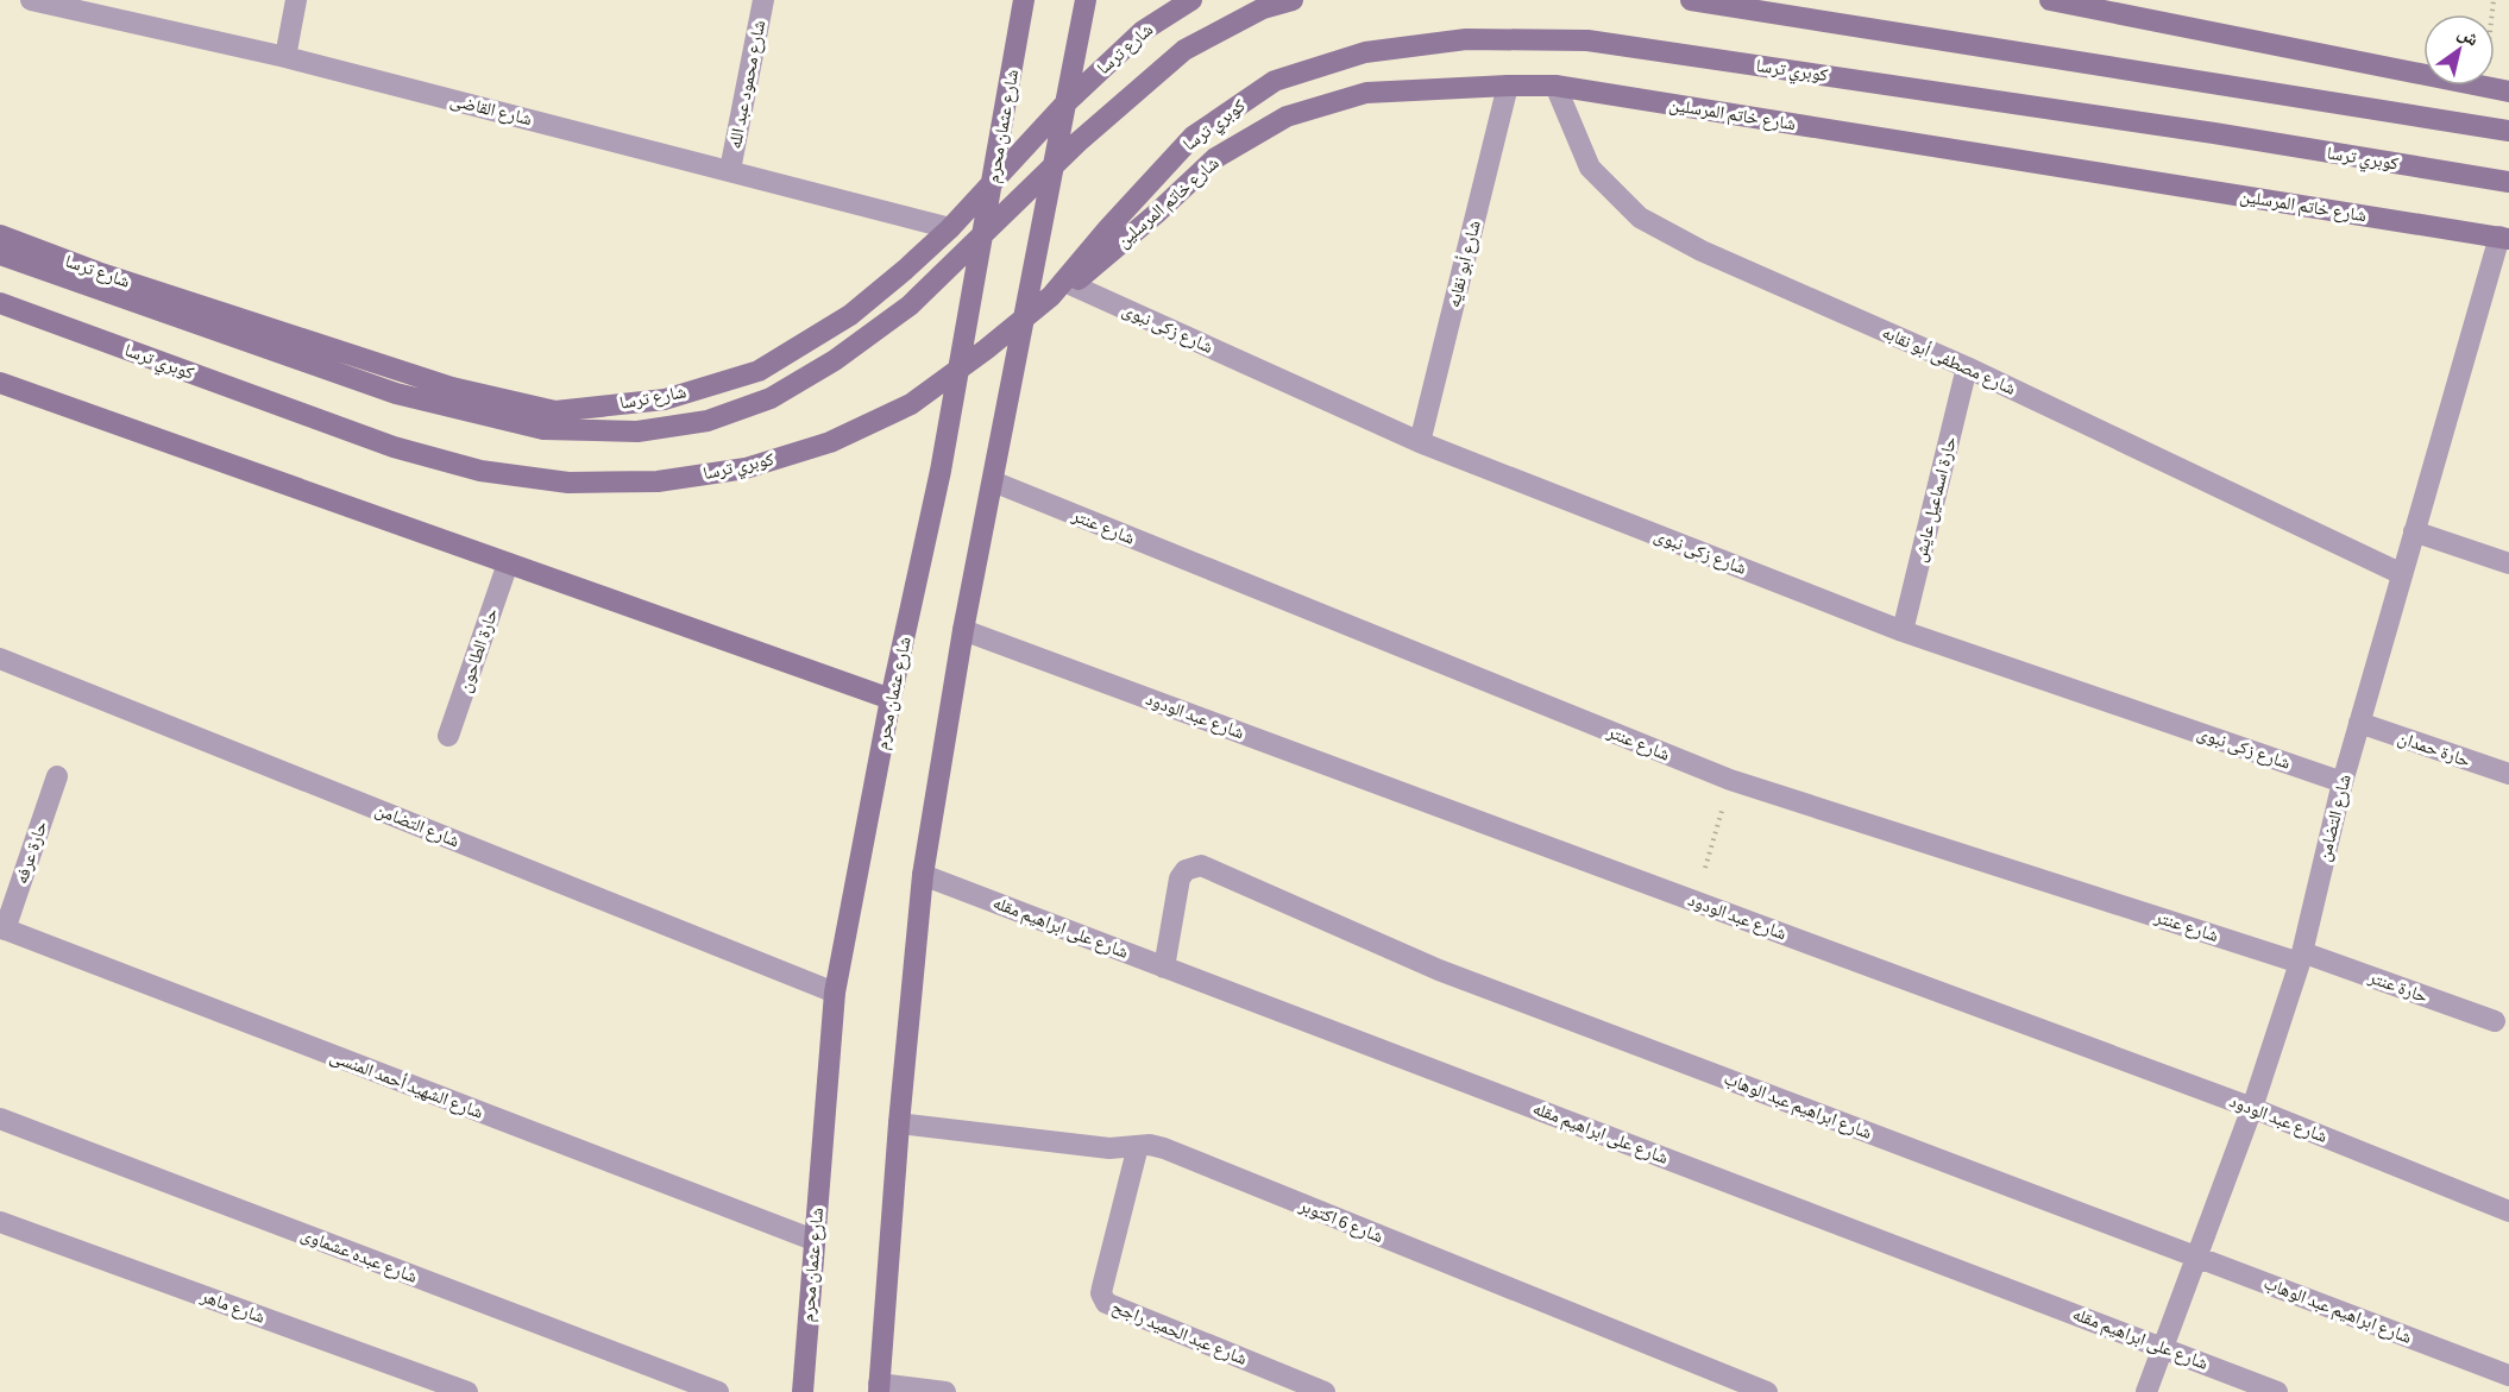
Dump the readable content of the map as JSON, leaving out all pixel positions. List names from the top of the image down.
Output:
{
  "streets": {
    "main road": [
      "شارع ترسا",
      "كوبري ترسا",
      "شارع خاتم المرسلين",
      "شارع عثمان محرم"
    ],
    "street": [
      "شارع محمود عبد الله",
      "شارع القاضى",
      "شارع أبو نقايه",
      "شارع زكى نبوى",
      "شارع مصطفى أبو نقابه",
      "حارة اسماعيل عايش",
      "شارع عنتر",
      "حارة الطاحون",
      "شارع عبد الودود",
      "حارة حمدان",
      "شارع التضامن",
      "حارة عرفه",
      "شارع على ابراهيم مقله",
      "حارة عنتر",
      "شارع الشهيد أحمد المنسى",
      "شارع ابراهيم عبد الوهاب",
      "شارع 6 اكتوبر",
      "شارع عبده عشماوى",
      "شارع ماهر",
      "شارع عبد الحميد راجح"
    ]
  },
  "crossings": [
    ["شارع ترسا", "شارع القاضى"],
    ["شارع ترسا", "شارع عثمان محرم"],
    ["شارع محمود عبد الله", "شارع القاضى"],
    ["شارع خاتم المرسلين", "شارع أبو نقايه"],
    ["شارع خاتم المرسلين", "شارع زكى نبوى"],
    ["شارع خاتم المرسلين", "شارع مصطفى أبو نقابه"],
    ["شارع خاتم المرسلين", "شارع التضامن"],
    ["شارع عثمان محرم", "شارع التضامن"],
    ["شارع عثمان محرم", "شارع الشهيد أحمد المنسى"],
    ["شارع أبو نقايه", "شارع زكى نبوى"],
    ["شارع زكى نبوى", "حارة اسماعيل عايش"],
    ["شارع زكى نبوى", "شارع التضامن"],
    ["شارع مصطفى أبو نقابه", "حارة اسماعيل عايش"],
    ["شارع مصطفى أبو نقابه", "شارع التضامن"],
    ["شارع عنتر", "شارع التضامن"],
    ["شارع عنتر", "حارة عنتر"],
    ["شارع عبد الودود", "شارع التضامن"],
    ["حارة حمدان", "شارع التضامن"],
    ["شارع التضامن", "شارع على ابراهيم مقله"],
    ["شارع التضامن", "حارة عنتر"],
    ["شارع التضامن", "شارع ابراهيم عبد الوهاب"],
    ["حارة عرفه", "شارع الشهيد أحمد المنسى"],
    ["شارع على ابراهيم مقله", "شارع ابراهيم عبد الوهاب"],
    ["شارع 6 اكتوبر", "شارع عبد الحميد راجح"]
  ],
  "north": "top right"
}
